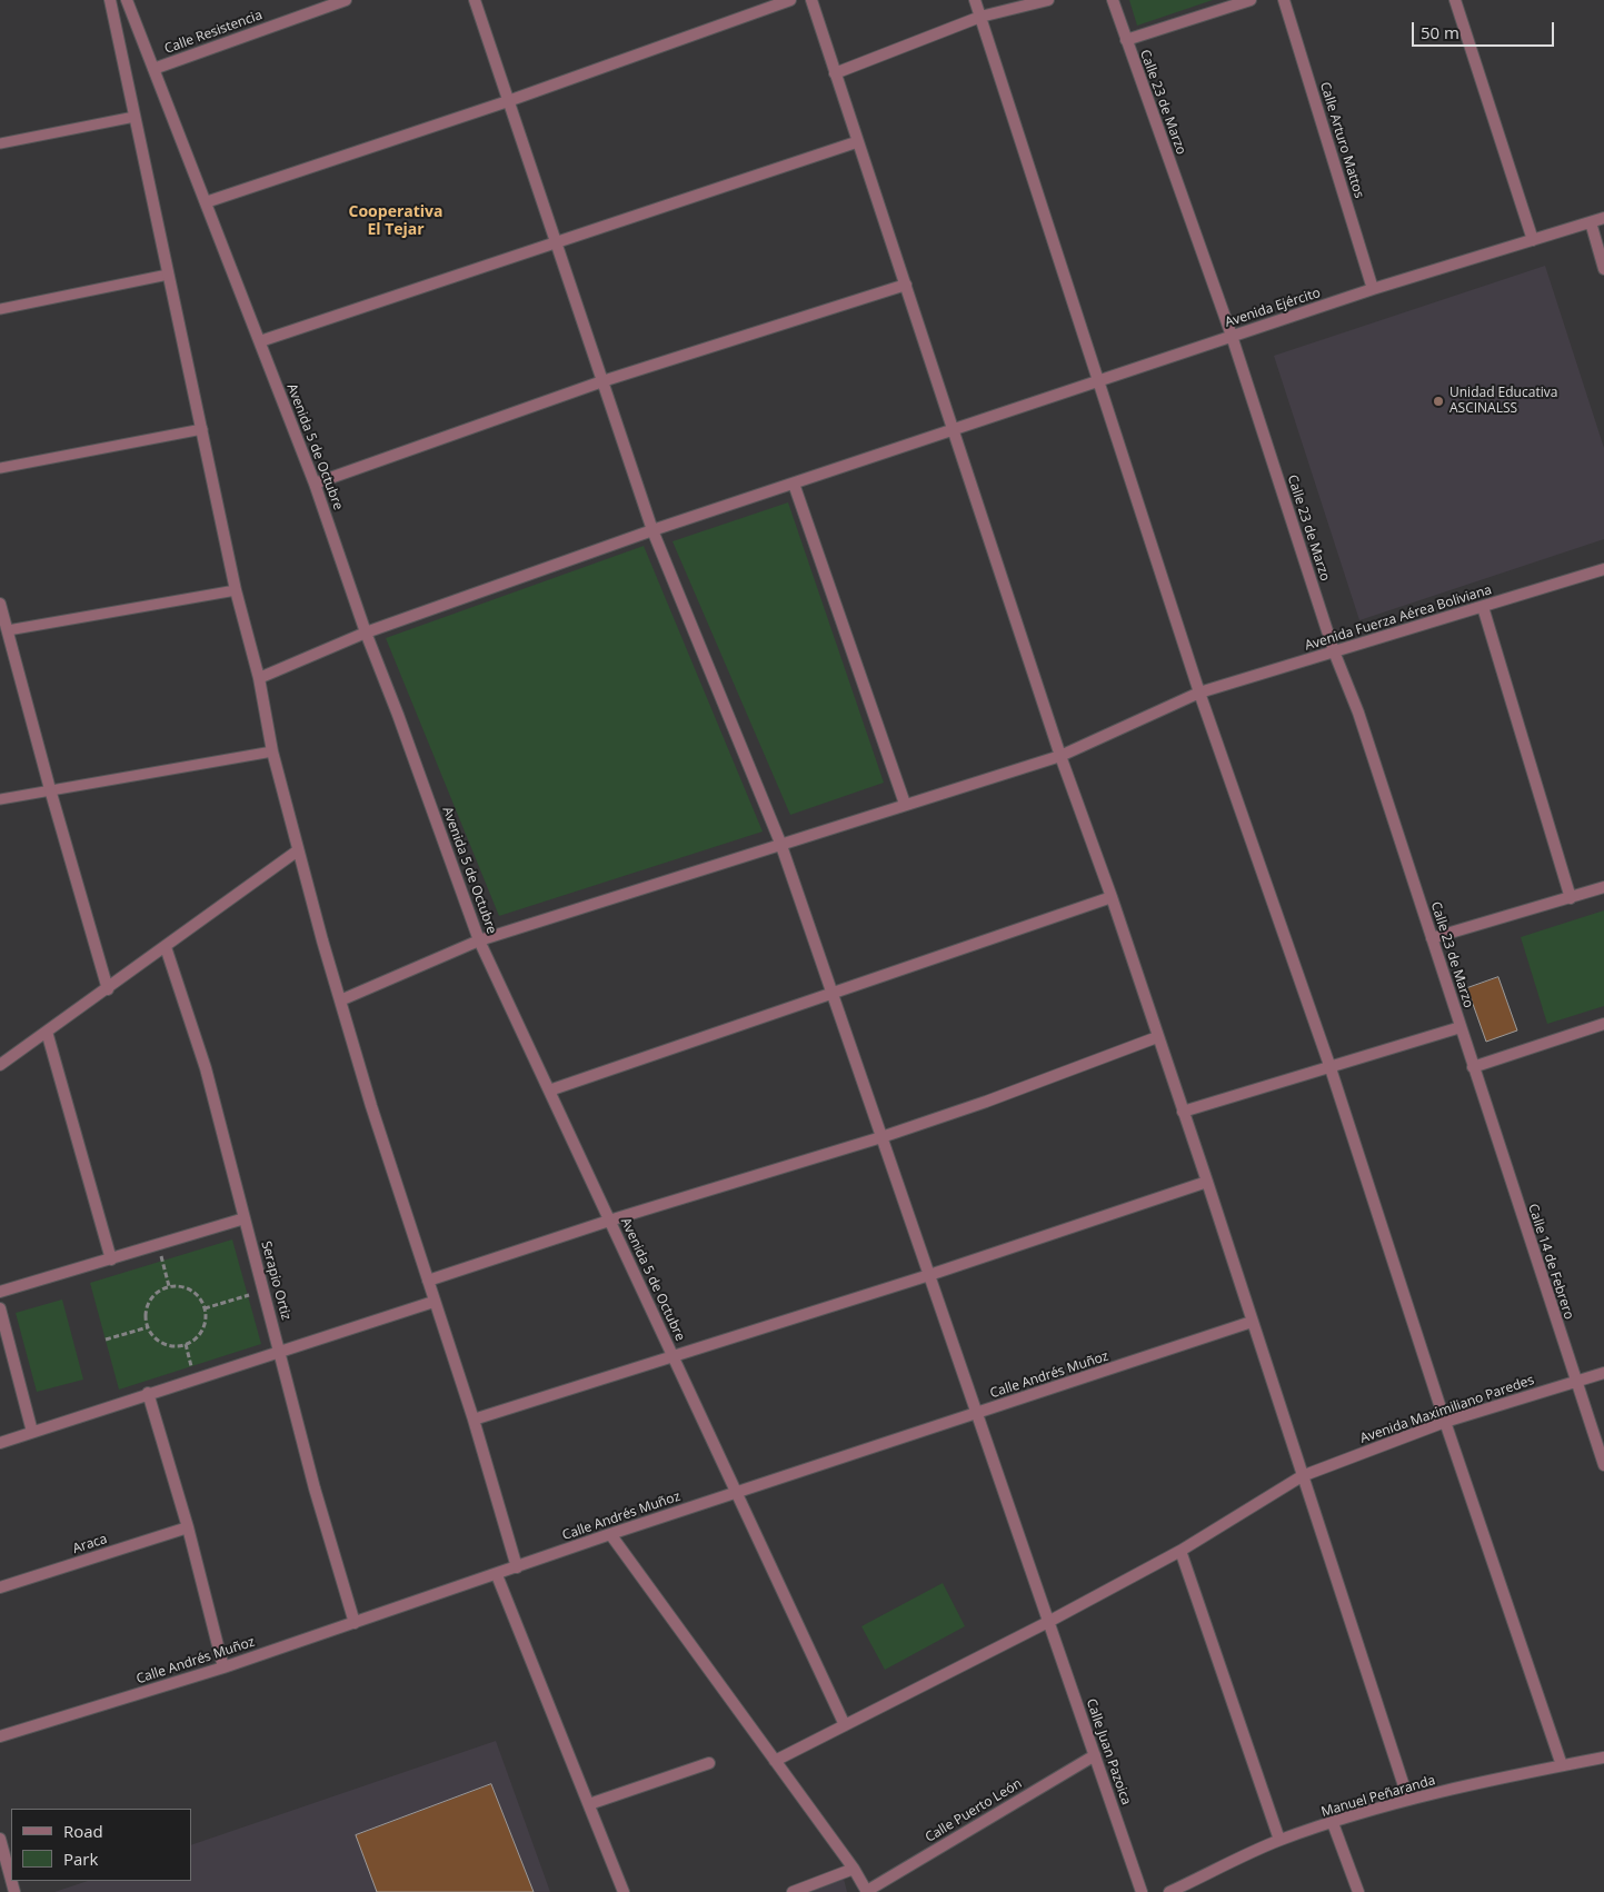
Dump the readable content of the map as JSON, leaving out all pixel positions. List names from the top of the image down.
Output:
{
  "streets": {
    "street": [
      "Calle Resistencia",
      "Calle 23 de Marzo",
      "Calle Arturo Mattos",
      "Avenida Ejército",
      "Avenida 5 de Octubre",
      "Avenida Fuerza Aérea Boliviana",
      "Calle 14 de Febrero",
      "Serapio Ortiz",
      "Calle Andrés Muñoz",
      "Avenida Maximiliano Paredes",
      "Araca",
      "Calle Juan Pazoica",
      "Manuel Peñaranda",
      "Calle Puerto León"
    ]
  },
  "crossings": [
    ["Calle Resistencia", "Avenida 5 de Octubre"],
    ["Calle 23 de Marzo", "Avenida Ejército"],
    ["Calle 23 de Marzo", "Avenida Fuerza Aérea Boliviana"],
    ["Calle 23 de Marzo", "Calle 14 de Febrero"],
    ["Calle Arturo Mattos", "Avenida Ejército"],
    ["Avenida Ejército", "Avenida 5 de Octubre"],
    ["Avenida Ejército", "Calle Juan Pazoica"],
    ["Avenida 5 de Octubre", "Avenida Fuerza Aérea Boliviana"],
    ["Avenida 5 de Octubre", "Calle Andrés Muñoz"],
    ["Avenida 5 de Octubre", "Avenida Maximiliano Paredes"],
    ["Avenida Fuerza Aérea Boliviana", "Calle Juan Pazoica"],
    ["Calle 14 de Febrero", "Avenida Maximiliano Paredes"],
    ["Serapio Ortiz", "Calle Andrés Muñoz"],
    ["Calle Andrés Muñoz", "Calle Juan Pazoica"],
    ["Avenida Maximiliano Paredes", "Calle Juan Pazoica"],
    ["Calle Juan Pazoica", "Calle Puerto León"]
  ],
  "districts": ["Cooperativa El Tejar"],
  "places": ["Unidad Educativa ASCINALSS"],
  "legend": ["Road", "Park"],
  "scale_bar": "50 m"
}
